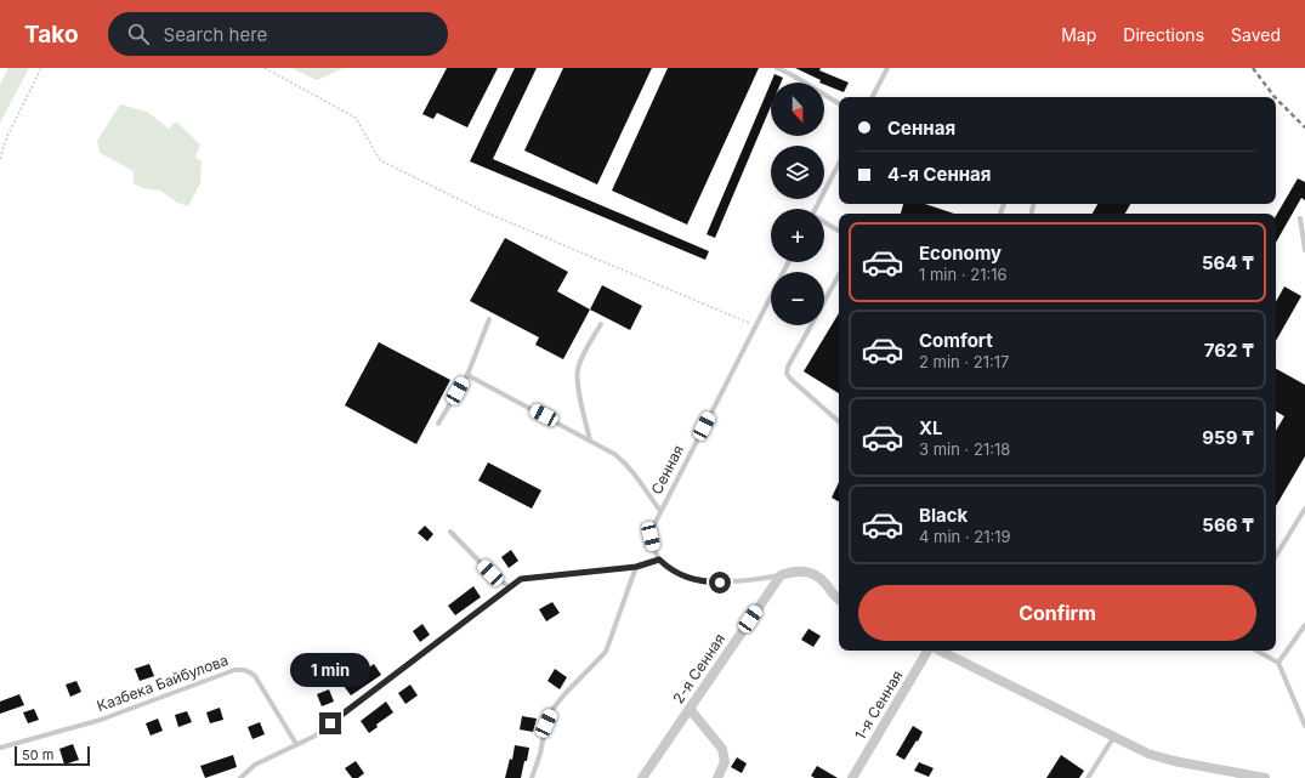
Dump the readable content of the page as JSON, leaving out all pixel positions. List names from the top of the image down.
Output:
{
  "streets": {
    "street": ["2-я Сенная", "1-я Сенная"],
    "lane": ["Сенная", "Казбека Байбулова"]
  },
  "scale_bar": "50 m",
  "north": "bottom",
  "page": {
    "header": "Tako",
    "search": "Search here",
    "nav": ["Map", "Directions", "Saved"],
    "map_buttons": ["+", "−"],
    "banner": ["Сенная", "4-я Сенная"],
    "list": [
      {
        "name": "Economy",
        "note": "1 min · 21:16",
        "value": "564 ₸"
      },
      {
        "name": "Comfort",
        "note": "2 min · 21:17",
        "value": "762 ₸"
      },
      {
        "name": "XL",
        "note": "3 min · 21:18",
        "value": "959 ₸"
      },
      {
        "name": "Black",
        "note": "4 min · 21:19",
        "value": "566 ₸"
      }
    ],
    "buttons": "Confirm",
    "bubble": "1 min",
    "scale": "50 m"
  }
}
